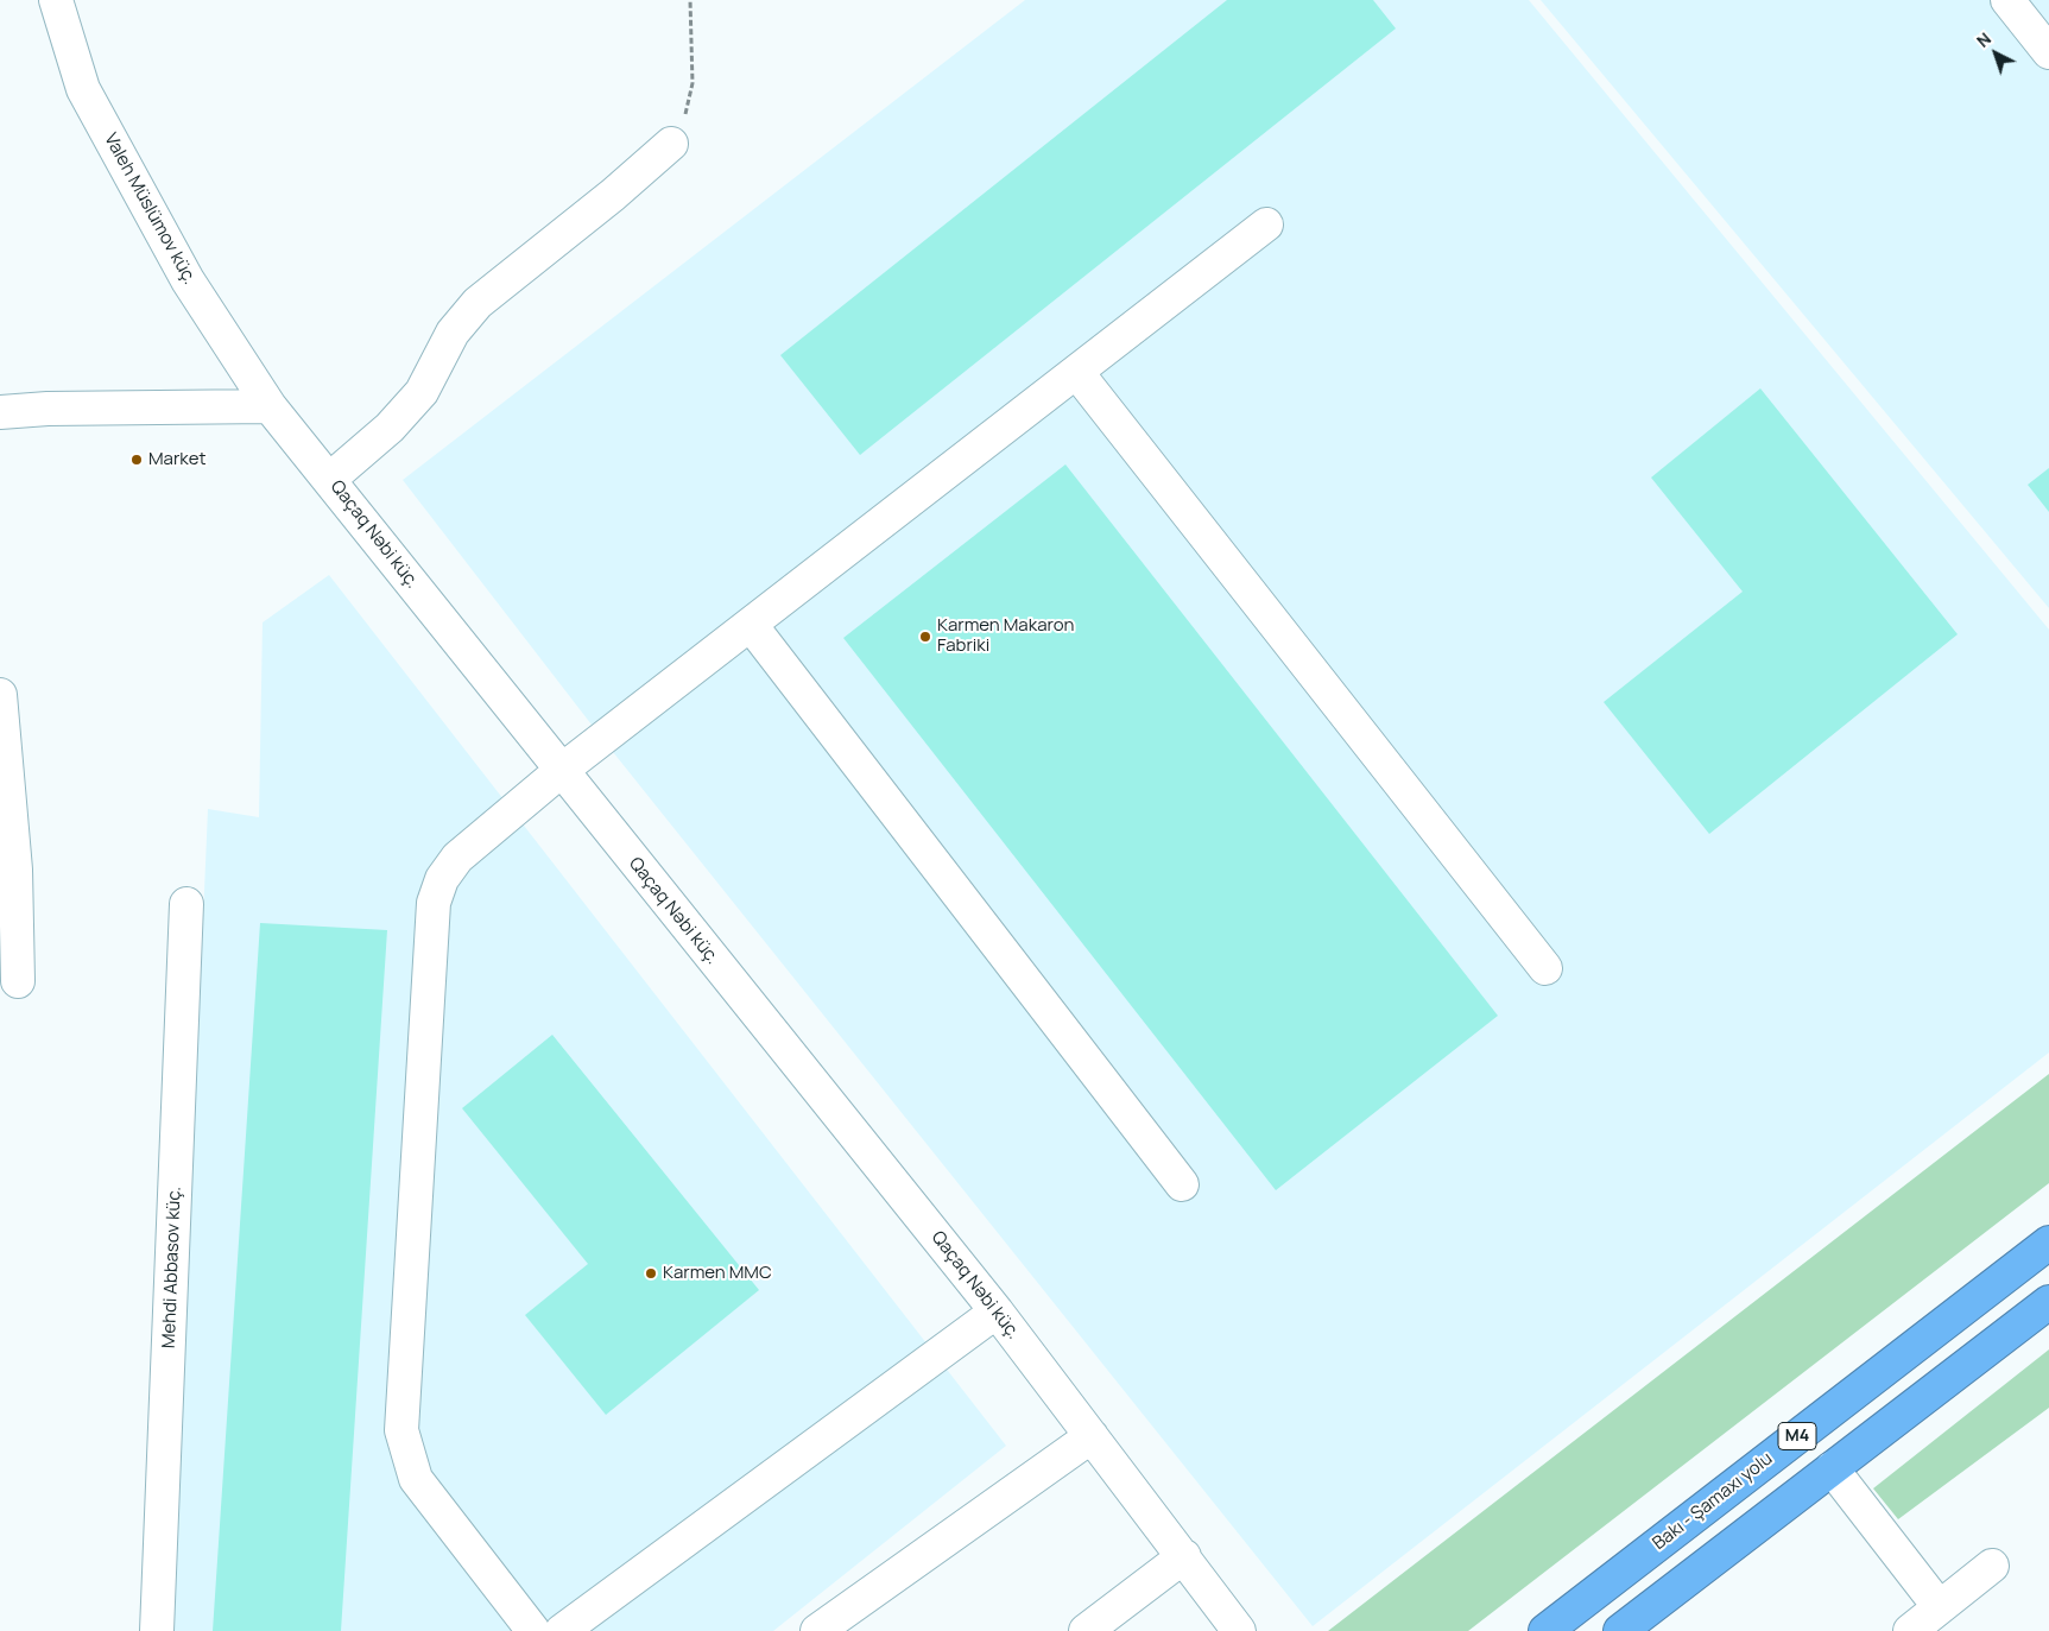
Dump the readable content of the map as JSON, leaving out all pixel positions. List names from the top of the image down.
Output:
{
  "streets": {
    "highway": ["M4", "Bakı - Şamaxı yolu"],
    "street": ["Valeh Müslümov küç.", "Qaçaq Nəbi küç.", "Mehdi Abbasov küç."]
  },
  "crossings": [
    ["Valeh Müslümov küç.", "Qaçaq Nəbi küç."]
  ],
  "places": ["Market", "Karmen Makaron Fabriki", "Karmen MMC"],
  "north": "top left"
}
